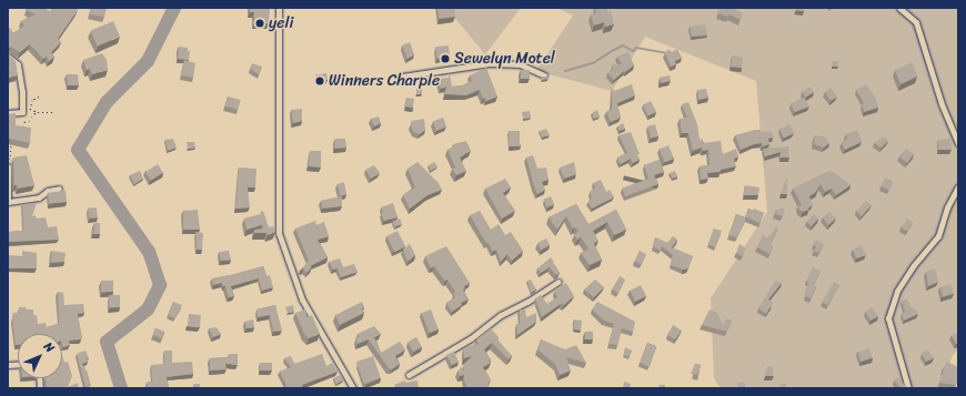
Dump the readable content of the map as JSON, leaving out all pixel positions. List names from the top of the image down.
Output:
{
  "places": ["yeli", "Sewelyn Motel", "Winners Charple"],
  "north": "top right"
}
